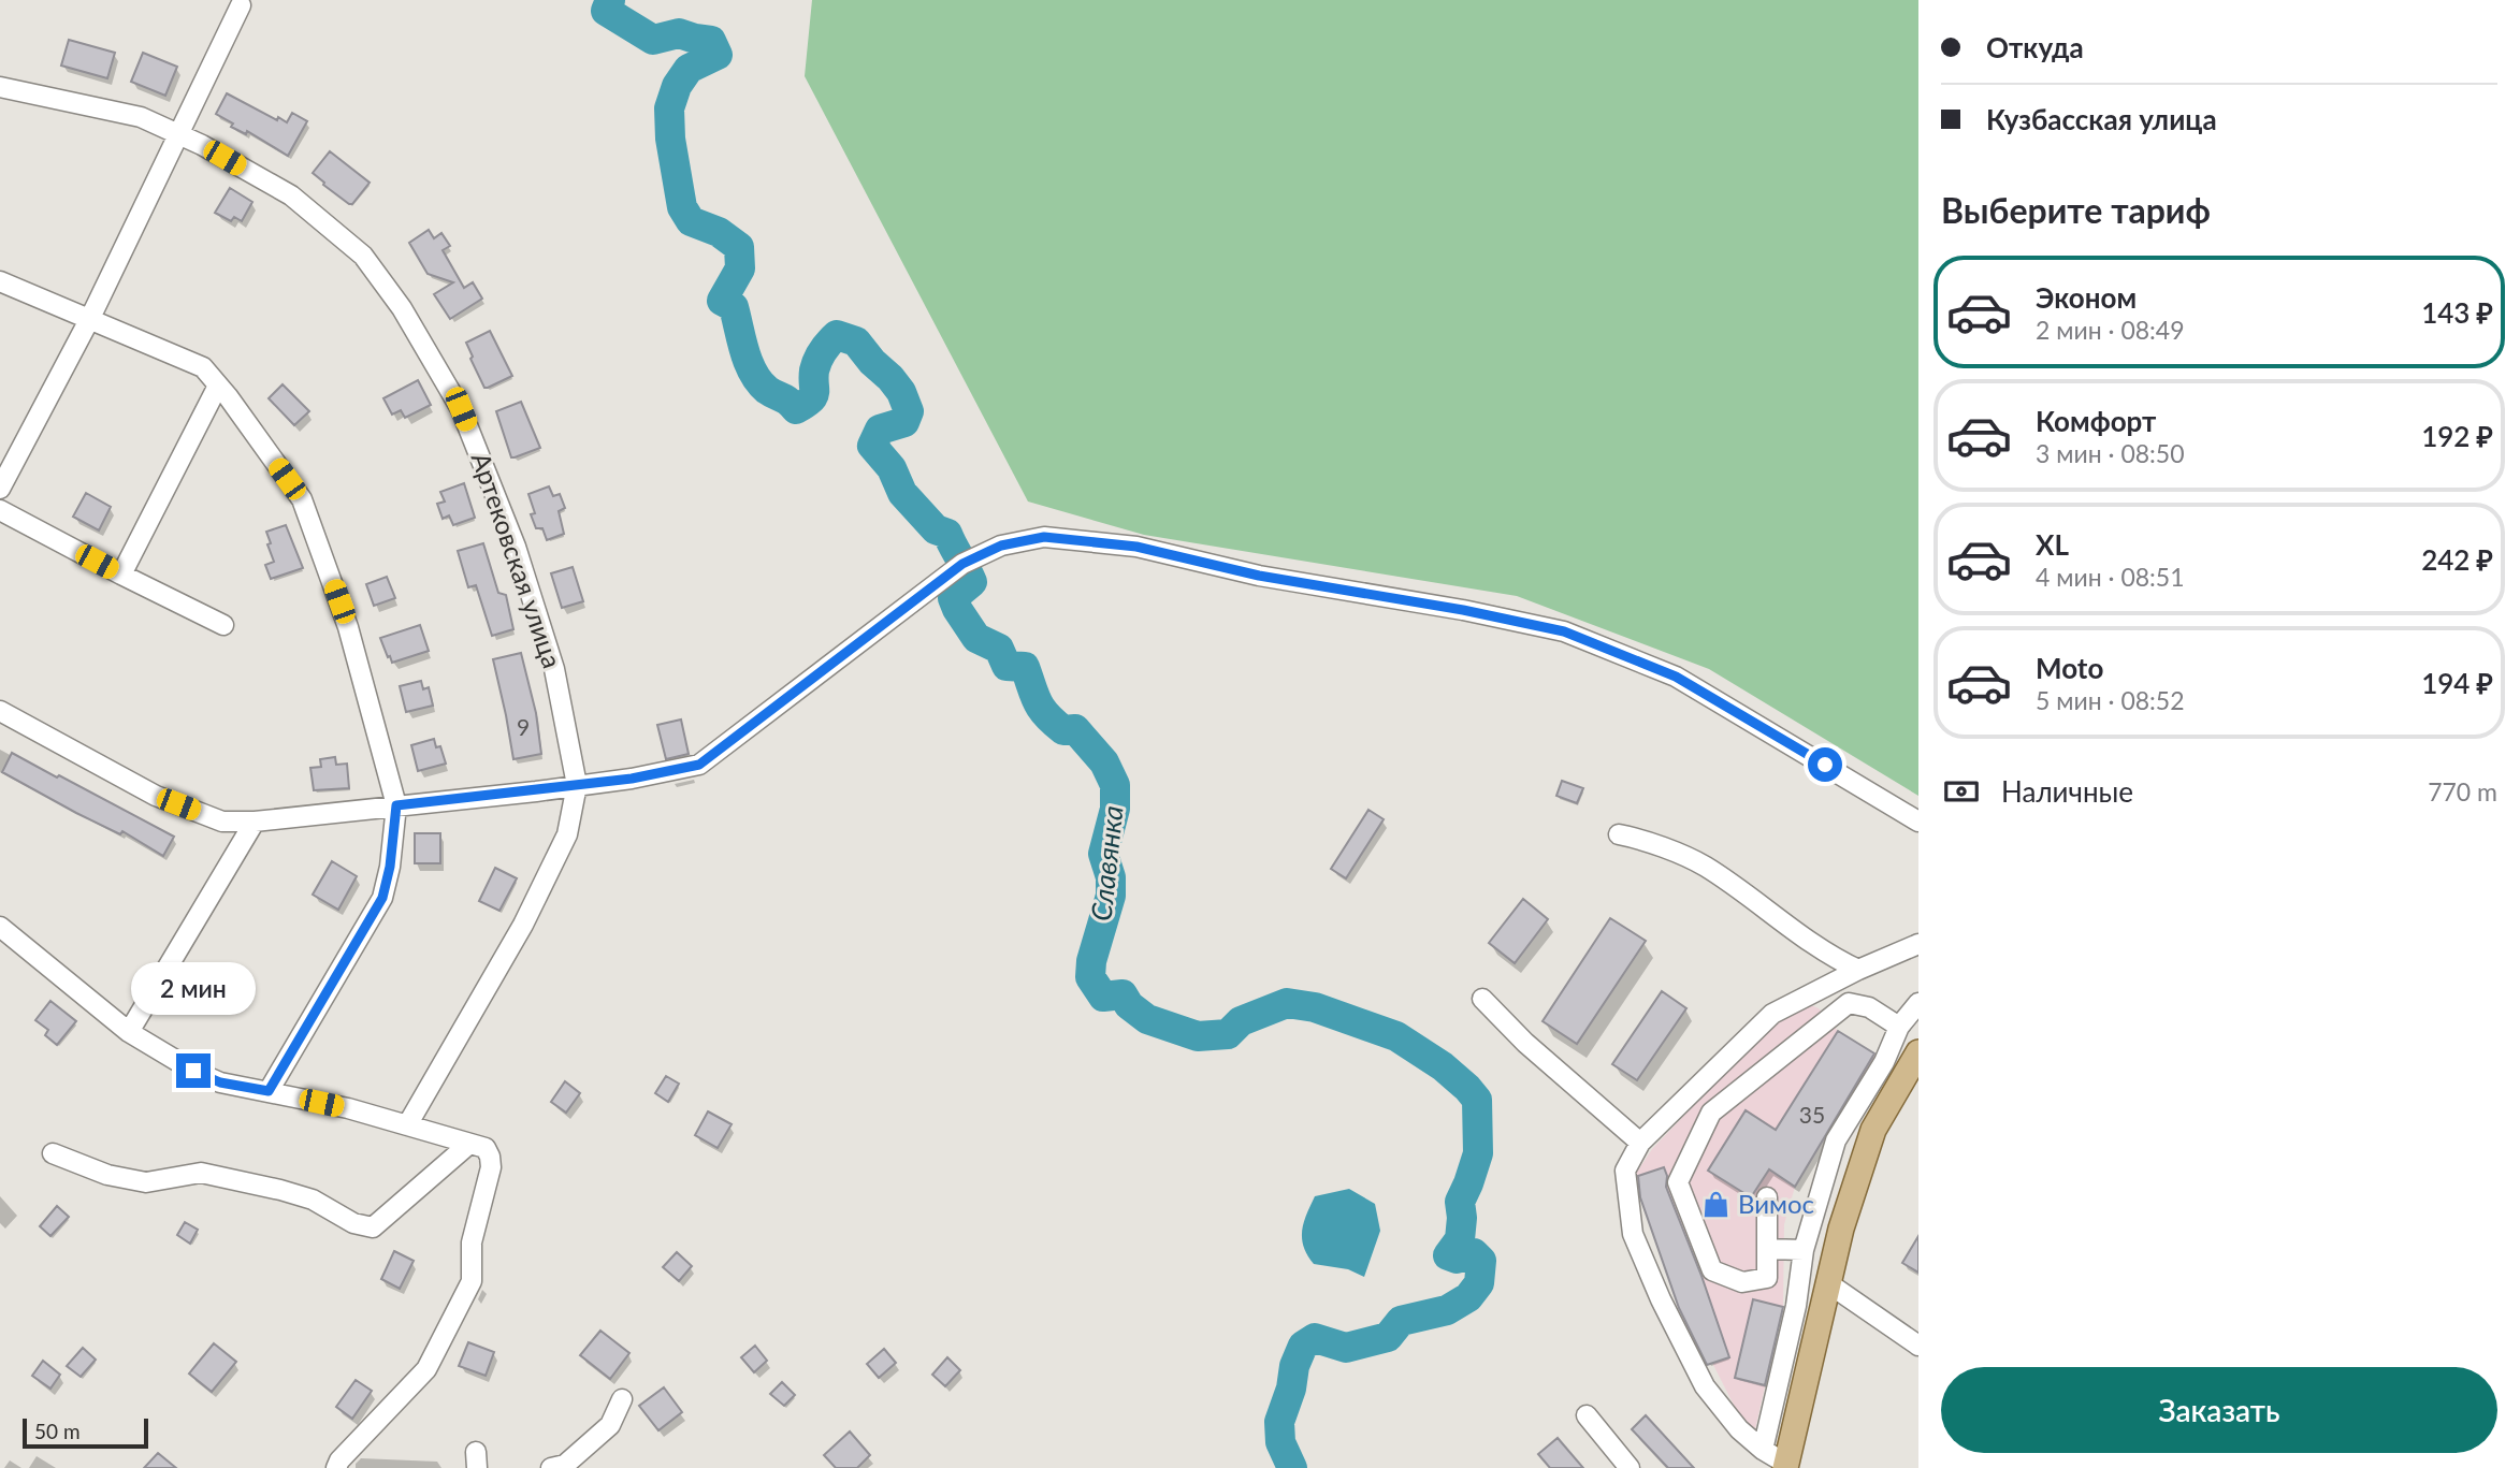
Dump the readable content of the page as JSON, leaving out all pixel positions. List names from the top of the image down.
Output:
{
  "streets": {
    "street": ["Артековская улица"]
  },
  "water": ["Славянка"],
  "places": {
    "shop": ["Вимос"]
  },
  "house_numbers": ["9", "35"],
  "scale_bar": "50 m",
  "page": {
    "banner": ["Откуда", "Кузбасская улица"],
    "heading": "Выберите тариф",
    "list": [
      {
        "name": "Эконом",
        "note": "2 мин · 08:49",
        "value": "143 ₽"
      },
      {
        "name": "Комфорт",
        "note": "3 мин · 08:50",
        "value": "192 ₽"
      },
      {
        "name": "XL",
        "note": "4 мин · 08:51",
        "value": "242 ₽"
      },
      {
        "name": "Moto",
        "note": "5 мин · 08:52",
        "value": "194 ₽"
      }
    ],
    "pay": ["Наличные", "770 m"],
    "bubble": "2 мин",
    "buttons": "Заказать",
    "scale": "50 m"
  }
}
